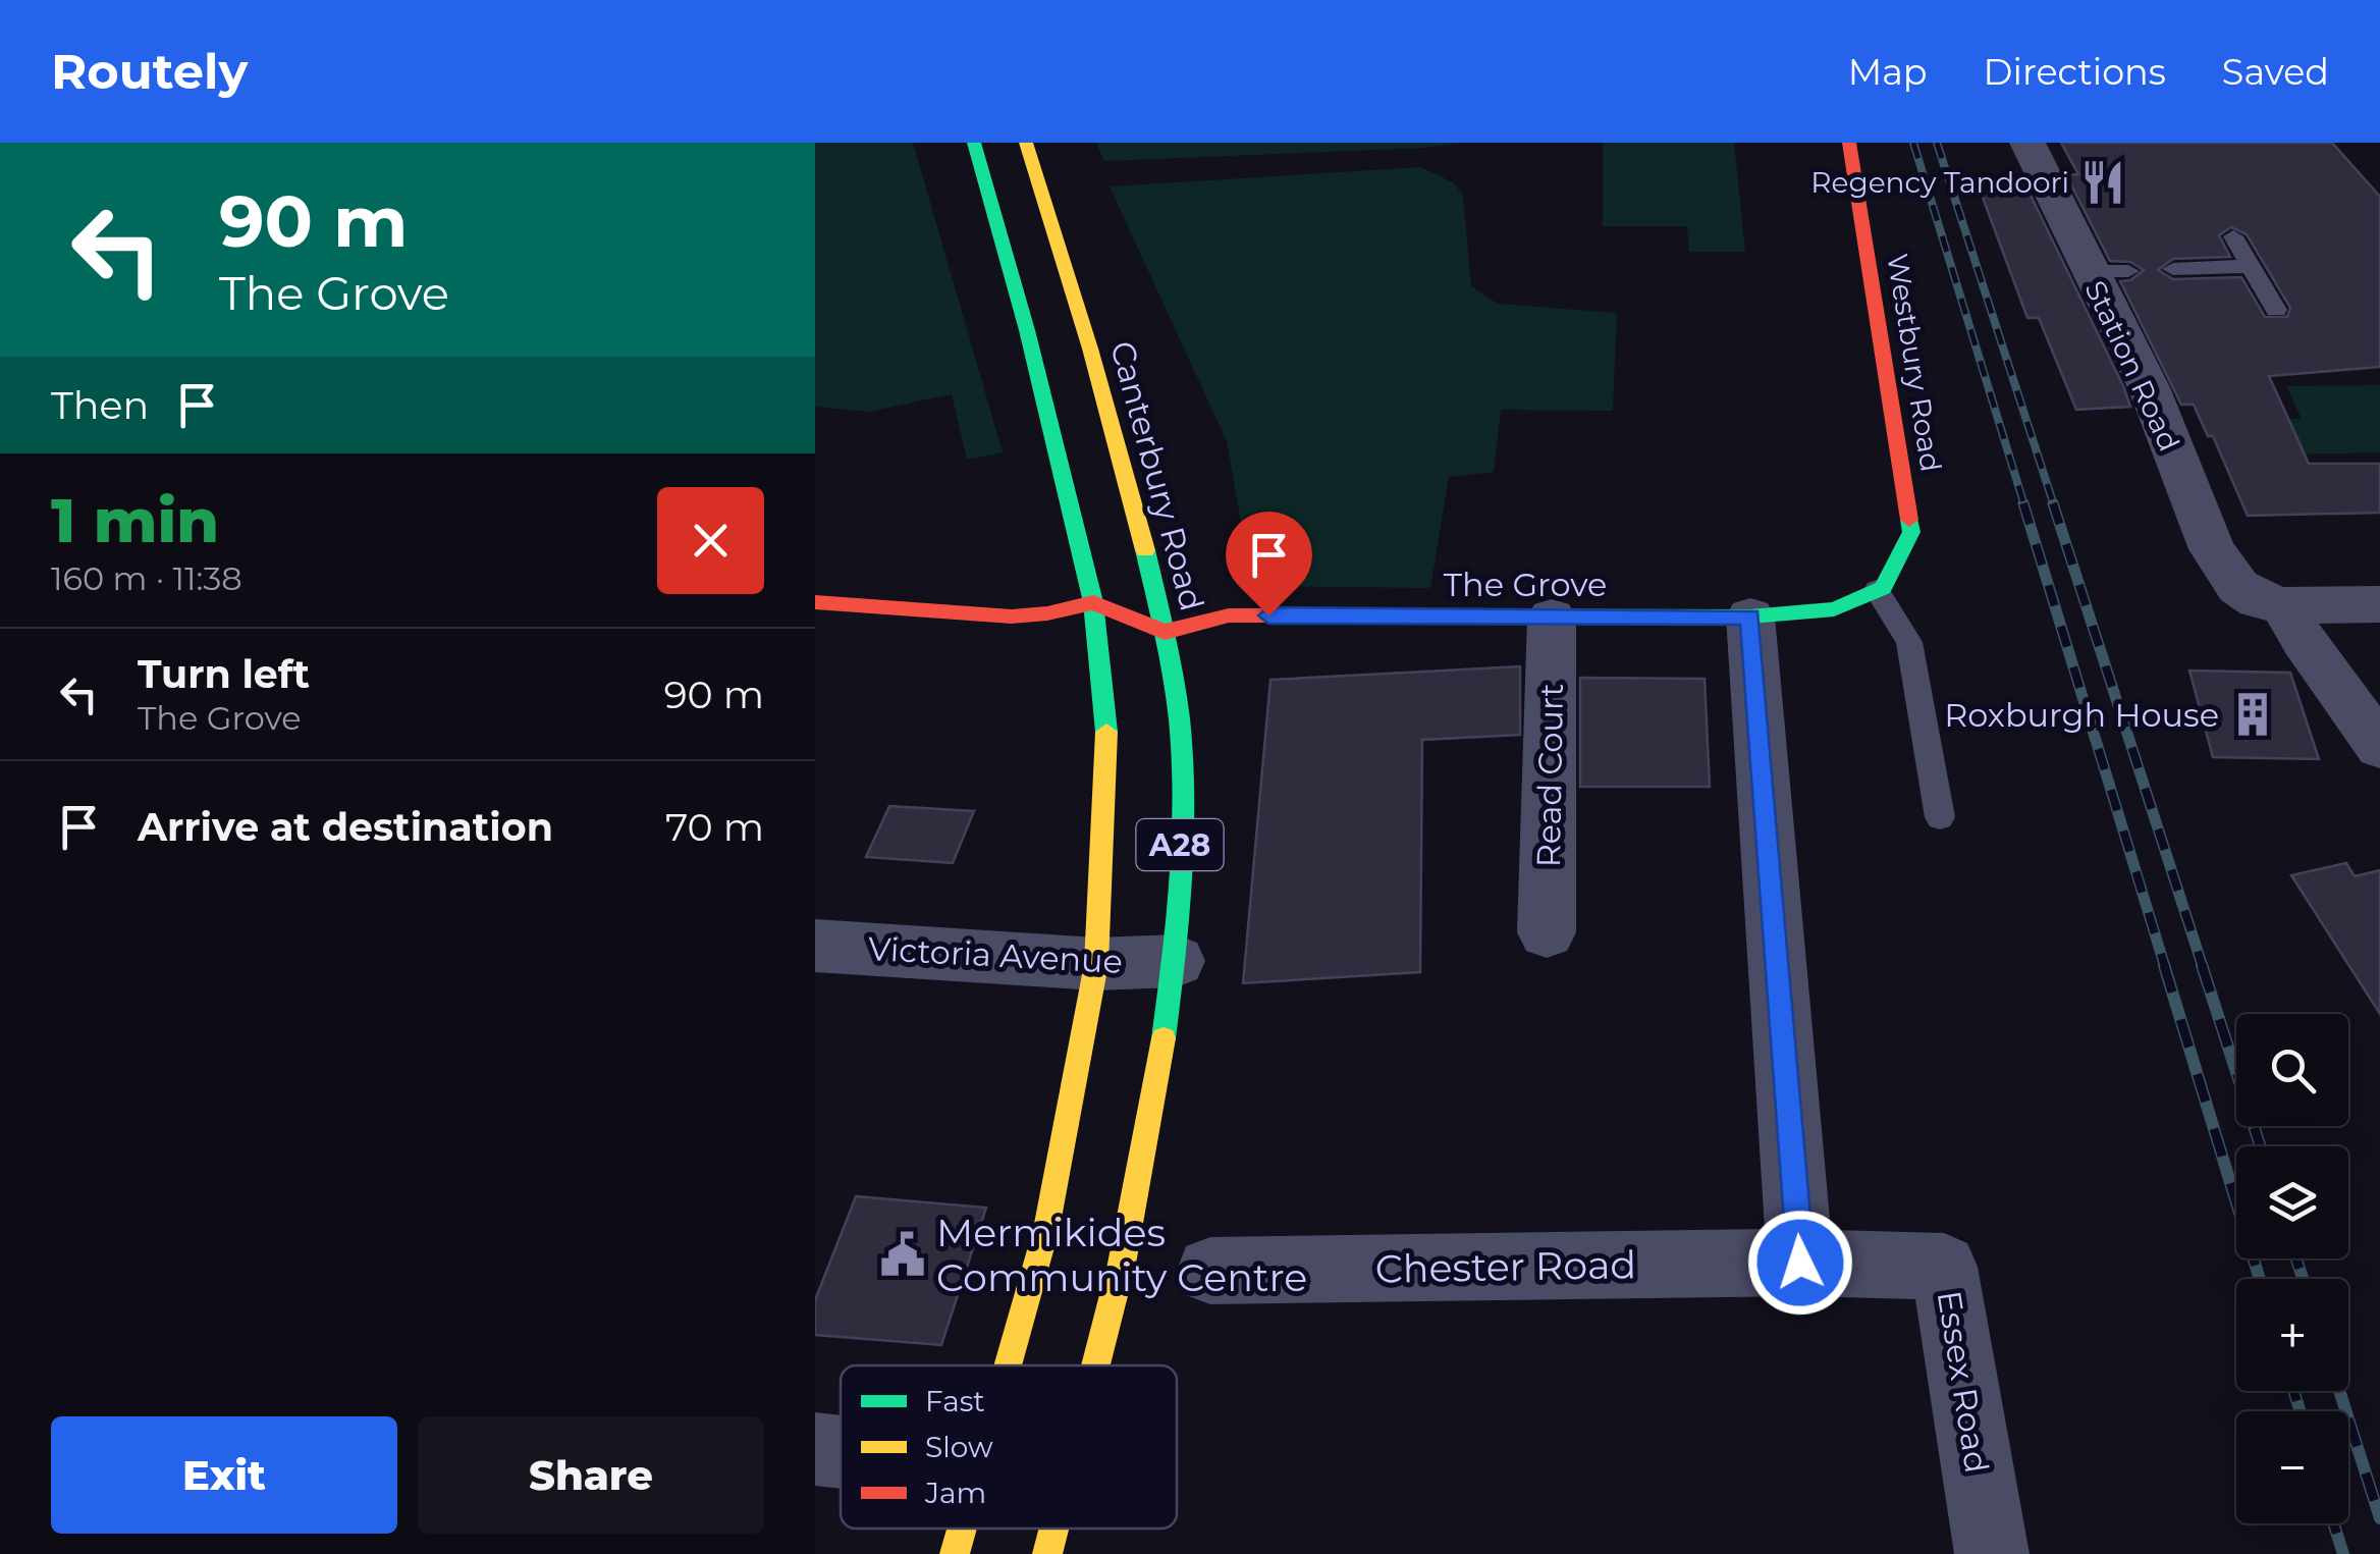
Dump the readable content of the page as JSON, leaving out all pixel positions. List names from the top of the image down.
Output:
{
  "streets": {
    "main road": [
      "Westbury Road",
      "Canterbury Road",
      "The Grove",
      "A28"
    ],
    "street": [
      "Station Road",
      "Read Court",
      "Victoria Avenue",
      "Chester Road",
      "Essex Road"
    ]
  },
  "crossings": [
    ["Westbury Road", "The Grove"],
    ["Canterbury Road", "The Grove"],
    ["Canterbury Road", "Victoria Avenue"],
    ["The Grove", "Read Court"],
    ["A28", "Victoria Avenue"],
    ["Chester Road", "Essex Road"]
  ],
  "places": {
    "restaurant": ["Regency Tandoori"],
    "building": ["Roxburgh House"],
    "public building": ["Mermikides Community Centre"]
  },
  "legend": ["Fast", "Slow", "Jam"],
  "page": {
    "header": "Routely",
    "nav": ["Map", "Directions", "Saved"],
    "turn": ["90 m", "The Grove"],
    "then": "Then",
    "heading": ["1 min", "160 m · 11:38"],
    "list": [
      {
        "name": "Turn left",
        "note": "The Grove",
        "value": "90 m"
      },
      {
        "name": "Arrive at destination",
        "value": "70 m"
      }
    ],
    "map_buttons": ["+", "−"],
    "buttons": ["Exit", "Share"]
  }
}
